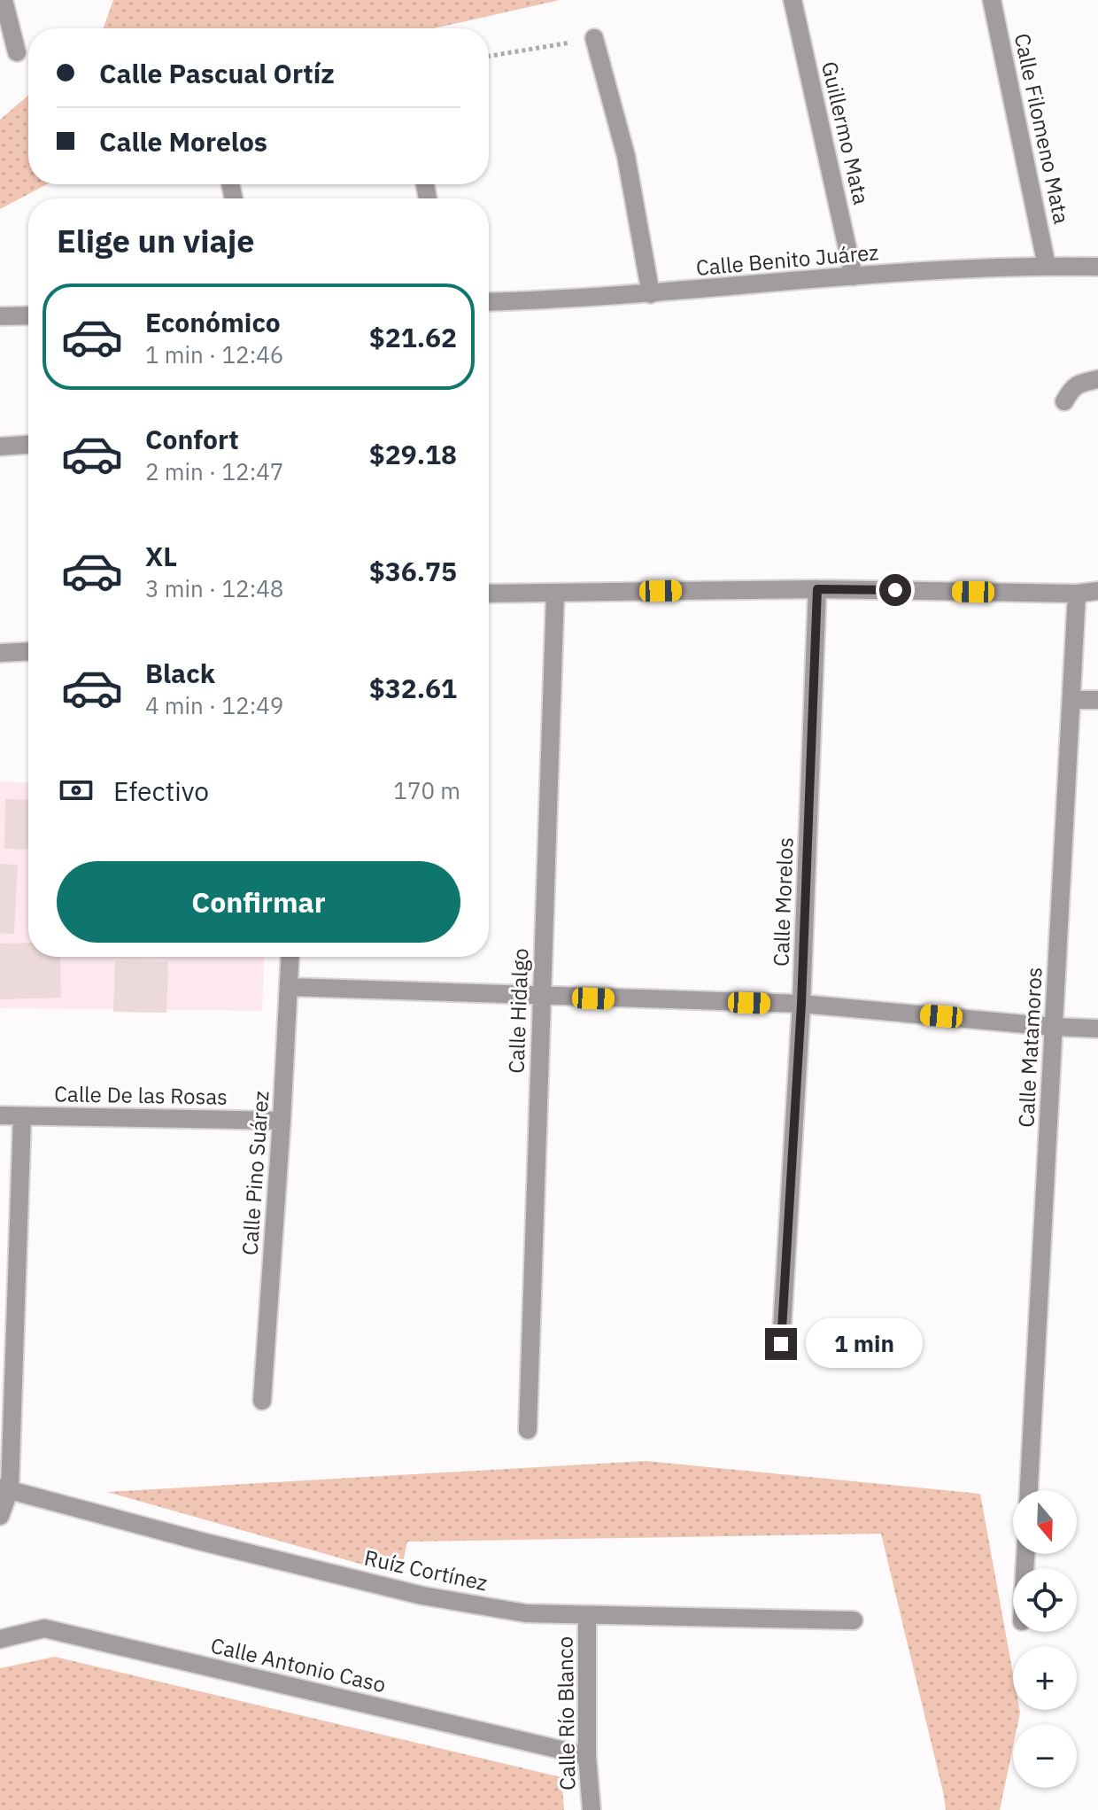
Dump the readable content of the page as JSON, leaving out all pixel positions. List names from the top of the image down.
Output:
{
  "streets": {
    "street": [
      "Calle Filomeno Mata",
      "Guillermo Mata",
      "Calle Benito Juárez",
      "Calle Morelos",
      "Calle Hidalgo",
      "Calle Matamoros",
      "Calle De las Rosas",
      "Calle Pino Suárez",
      "Ruíz Cortínez",
      "Calle Antonio Caso",
      "Calle Río Blanco"
    ]
  },
  "crossings": [
    ["Calle Filomeno Mata", "Calle Benito Juárez"],
    ["Guillermo Mata", "Calle Benito Juárez"],
    ["Calle De las Rosas", "Calle Pino Suárez"],
    ["Ruíz Cortínez", "Calle Río Blanco"],
    ["Calle Antonio Caso", "Calle Río Blanco"]
  ],
  "north": "bottom",
  "page": {
    "banner": ["Calle Pascual Ortíz", "Calle Morelos"],
    "heading": "Elige un viaje",
    "list": [
      {
        "name": "Económico",
        "note": "1 min · 12:46",
        "value": "$21.62"
      },
      {
        "name": "Confort",
        "note": "2 min · 12:47",
        "value": "$29.18"
      },
      {
        "name": "XL",
        "note": "3 min · 12:48",
        "value": "$36.75"
      },
      {
        "name": "Black",
        "note": "4 min · 12:49",
        "value": "$32.61"
      }
    ],
    "pay": ["Efectivo", "170 m"],
    "buttons": "Confirmar",
    "bubble": "1 min",
    "map_buttons": ["+", "−"]
  }
}
